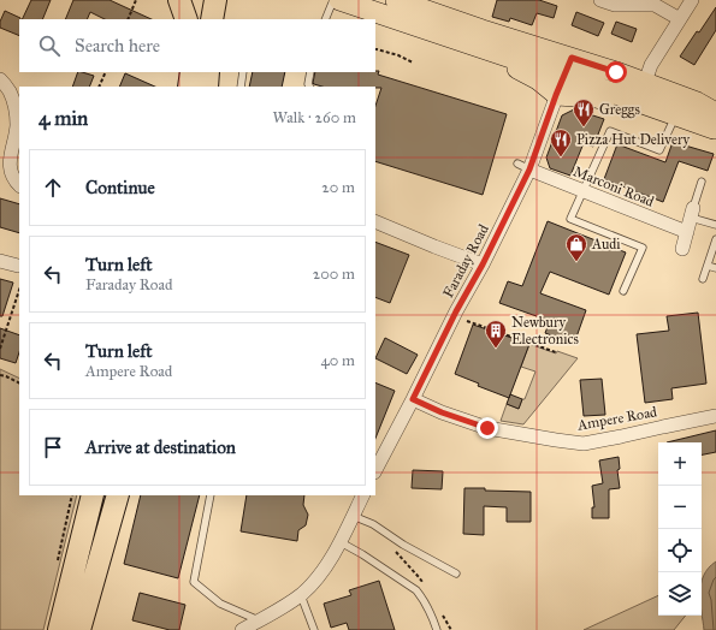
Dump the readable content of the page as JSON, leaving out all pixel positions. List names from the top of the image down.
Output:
{
  "streets": {
    "street": ["Marconi Road", "Faraday Road", "Ampere Road"]
  },
  "crossings": [
    ["Marconi Road", "Faraday Road"],
    ["Faraday Road", "Ampere Road"]
  ],
  "places": {
    "restaurant": ["Greggs", "Pizza Hut Delivery"],
    "shop": ["Audi"],
    "building": ["Newbury Electronics"]
  },
  "page": {
    "search": "Search here",
    "heading": ["4 min", "Walk · 260 m"],
    "list": [
      ["Continue", "20 m"],
      ["Turn left", "Faraday Road", "200 m"],
      ["Turn left", "Ampere Road", "40 m"],
      "Arrive at destination"
    ],
    "map_buttons": ["+", "−"]
  }
}
